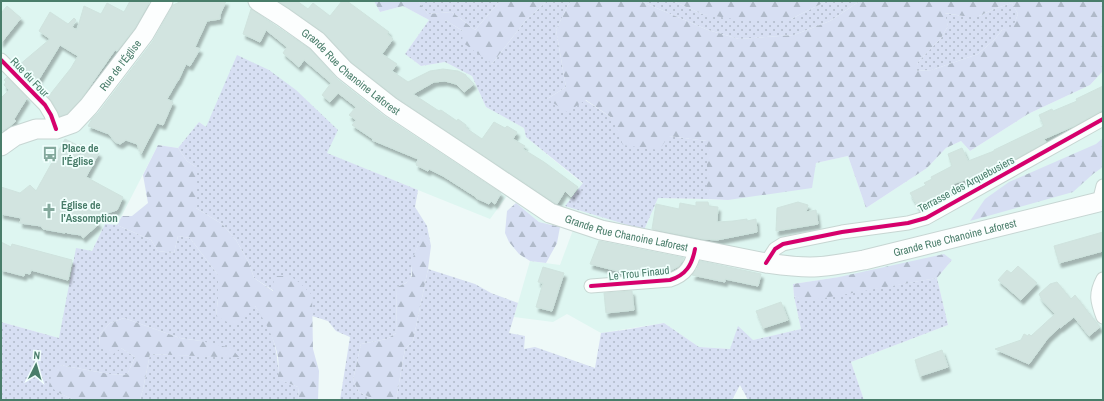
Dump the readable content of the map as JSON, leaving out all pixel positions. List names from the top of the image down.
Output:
{
  "streets": {
    "main road": ["Rue de l'Église", "Grande Rue Chanoine Laforest"],
    "street": ["Rue du Four", "Terrasse des Arquebusiers", "Le Trou Finaud"]
  },
  "crossings": [
    ["Rue de l'Église", "Rue du Four"],
    ["Grande Rue Chanoine Laforest", "Terrasse des Arquebusiers"],
    ["Grande Rue Chanoine Laforest", "Le Trou Finaud"]
  ],
  "places": {
    "bus stop": ["Place de l'Église"],
    "church": ["Église de l'Assomption"]
  },
  "north": "top"
}
